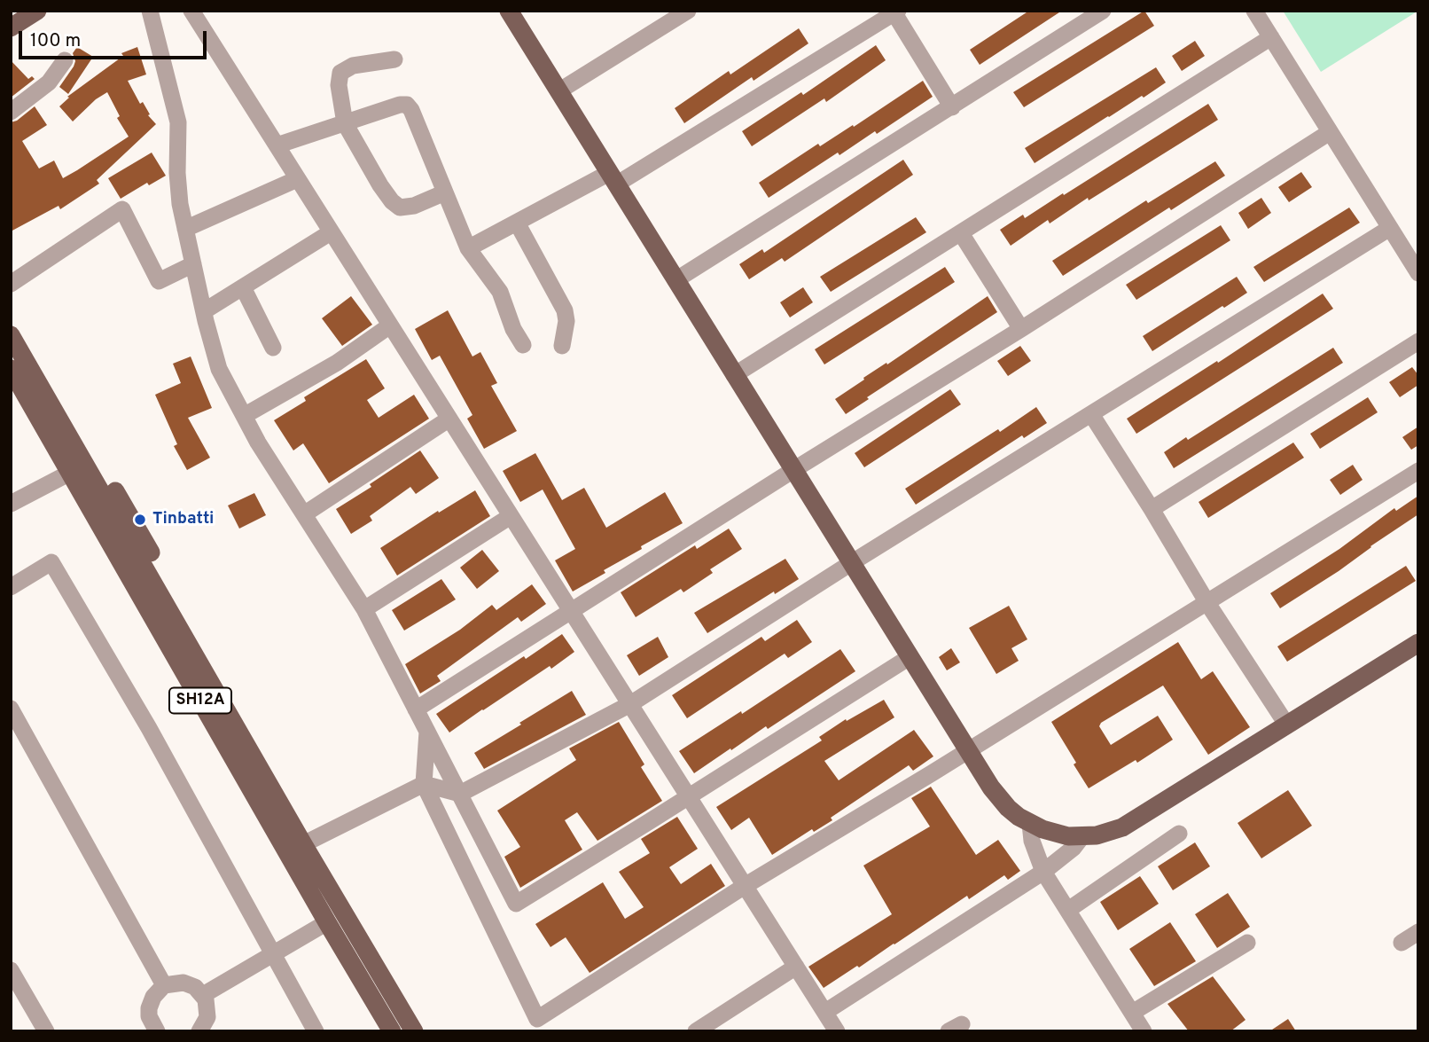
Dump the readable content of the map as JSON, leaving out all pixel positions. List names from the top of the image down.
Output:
{
  "streets": {
    "main road": ["SH12A"]
  },
  "places": ["Tinbatti"],
  "scale_bar": "100 m"
}
